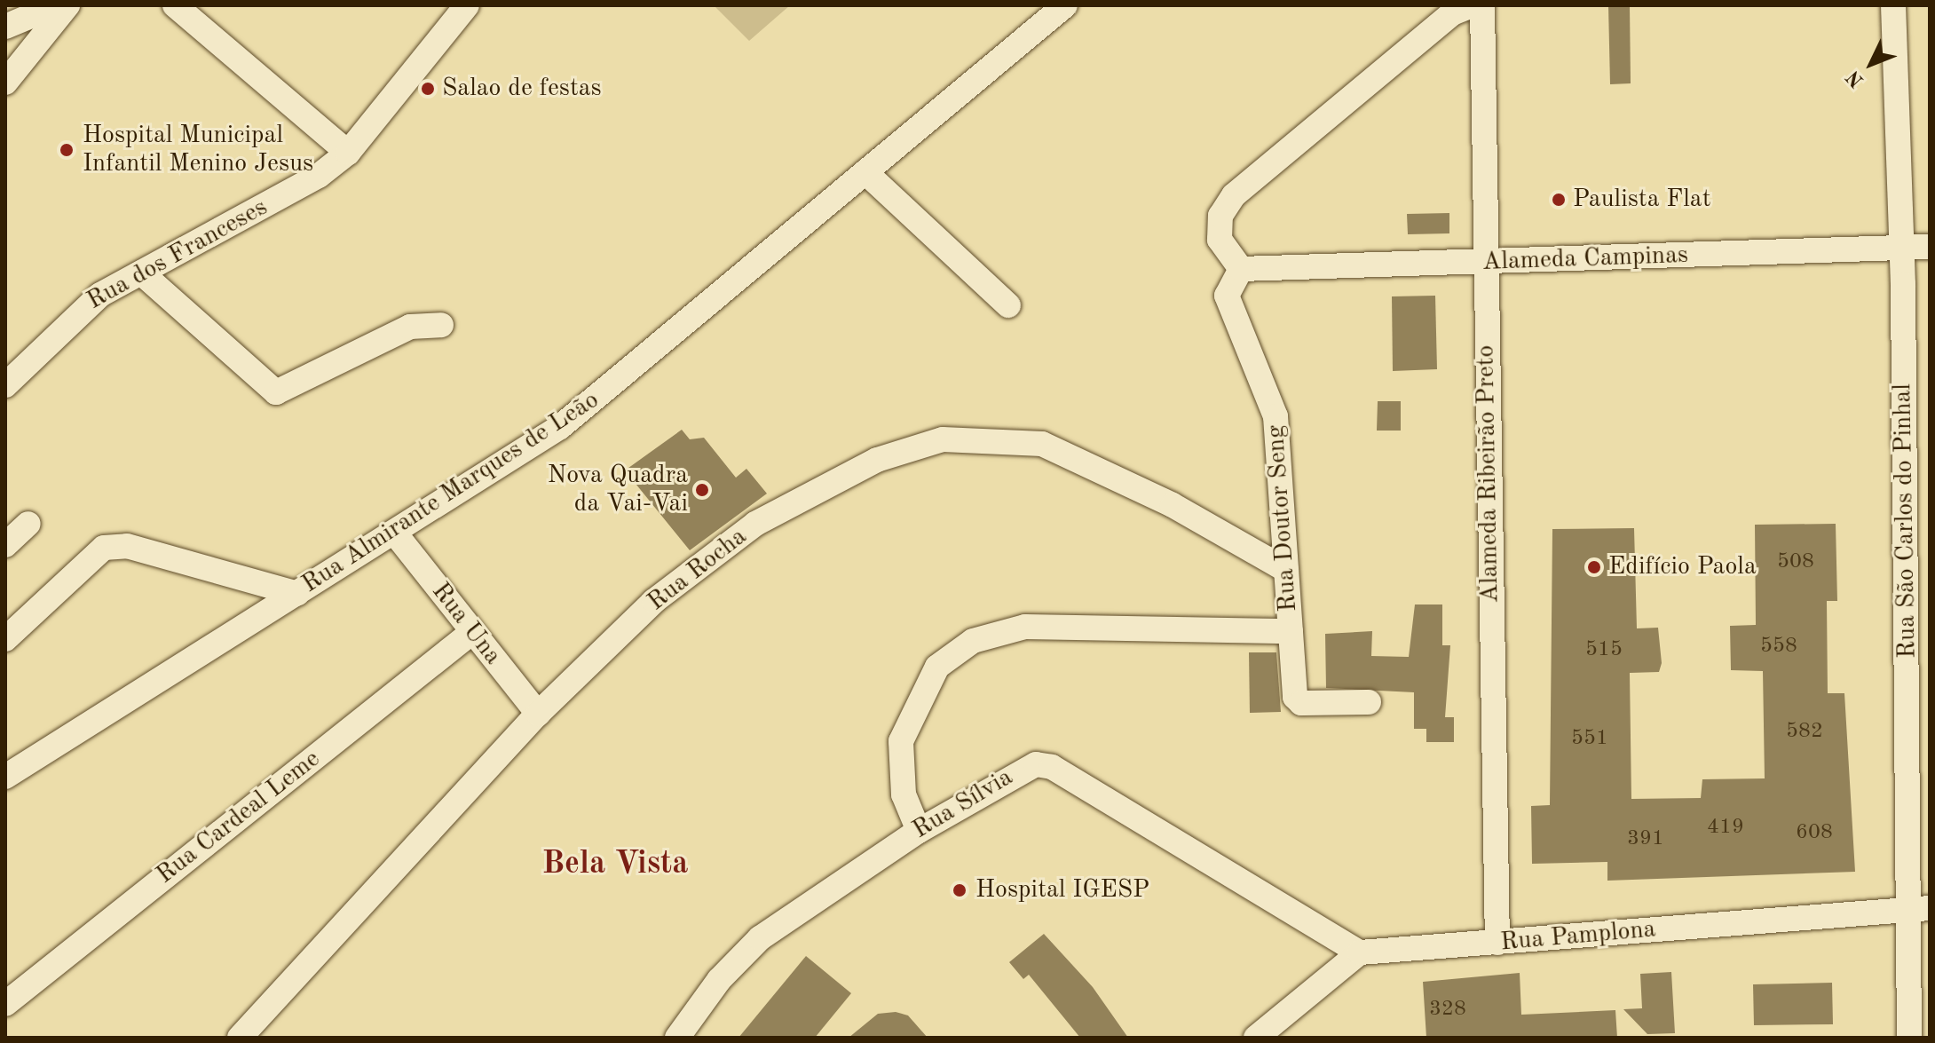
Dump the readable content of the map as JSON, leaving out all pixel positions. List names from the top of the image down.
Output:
{
  "streets": {
    "street": [
      "Rua dos Franceses",
      "Alameda Campinas",
      "Alameda Ribeirão Preto",
      "Rua Almirante Marques de Leão",
      "Rua Doutor Seng",
      "Rua São Carlos do Pinhal",
      "Rua Rocha",
      "Rua Una",
      "Rua Sílvia",
      "Rua Cardeal Leme",
      "Rua Pamplona"
    ]
  },
  "crossings": [
    ["Alameda Campinas", "Alameda Ribeirão Preto"],
    ["Alameda Campinas", "Rua Doutor Seng"],
    ["Alameda Campinas", "Rua São Carlos do Pinhal"],
    ["Alameda Ribeirão Preto", "Rua Pamplona"],
    ["Rua Almirante Marques de Leão", "Rua Una"],
    ["Rua Doutor Seng", "Rua Rocha"],
    ["Rua Doutor Seng", "Rua Sílvia"],
    ["Rua São Carlos do Pinhal", "Rua Pamplona"],
    ["Rua Rocha", "Rua Una"],
    ["Rua Una", "Rua Cardeal Leme"],
    ["Rua Sílvia", "Rua Pamplona"]
  ],
  "districts": ["Bela Vista"],
  "places": [
    "Salao de festas",
    "Hospital Municipal Infantil Menino Jesus",
    "Paulista Flat",
    "Nova Quadra da Vai-Vai",
    "Edifício Paola",
    "Hospital IGESP"
  ],
  "house_numbers": [
    "508",
    "558",
    "515",
    "582",
    "551",
    "419",
    "608",
    "391",
    "328"
  ],
  "north": "bottom left"
}
